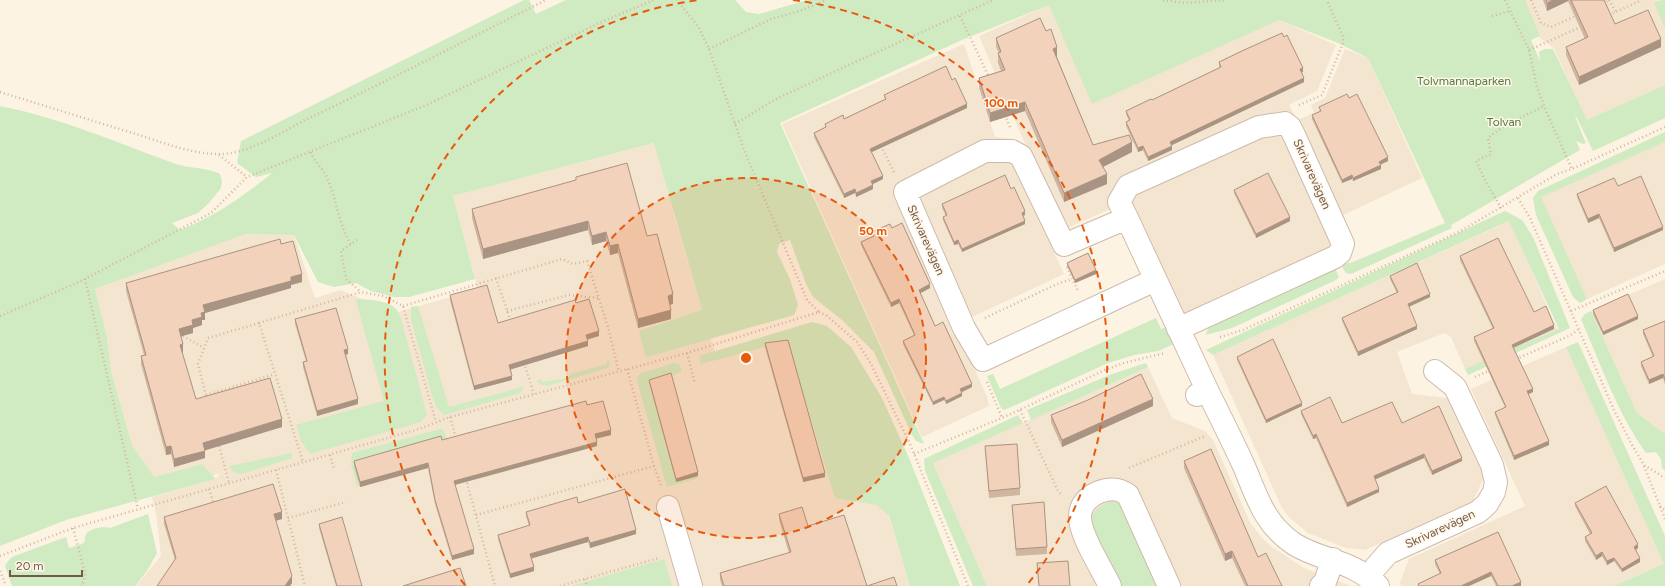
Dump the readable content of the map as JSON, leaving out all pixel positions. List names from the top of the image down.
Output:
{
  "streets": {
    "street": ["Skrivarevägen"]
  },
  "parks": ["Tolvmannaparken", "Tolvan"],
  "scale_bar": "20 m",
  "rings": ["100 m", "50 m"]
}
